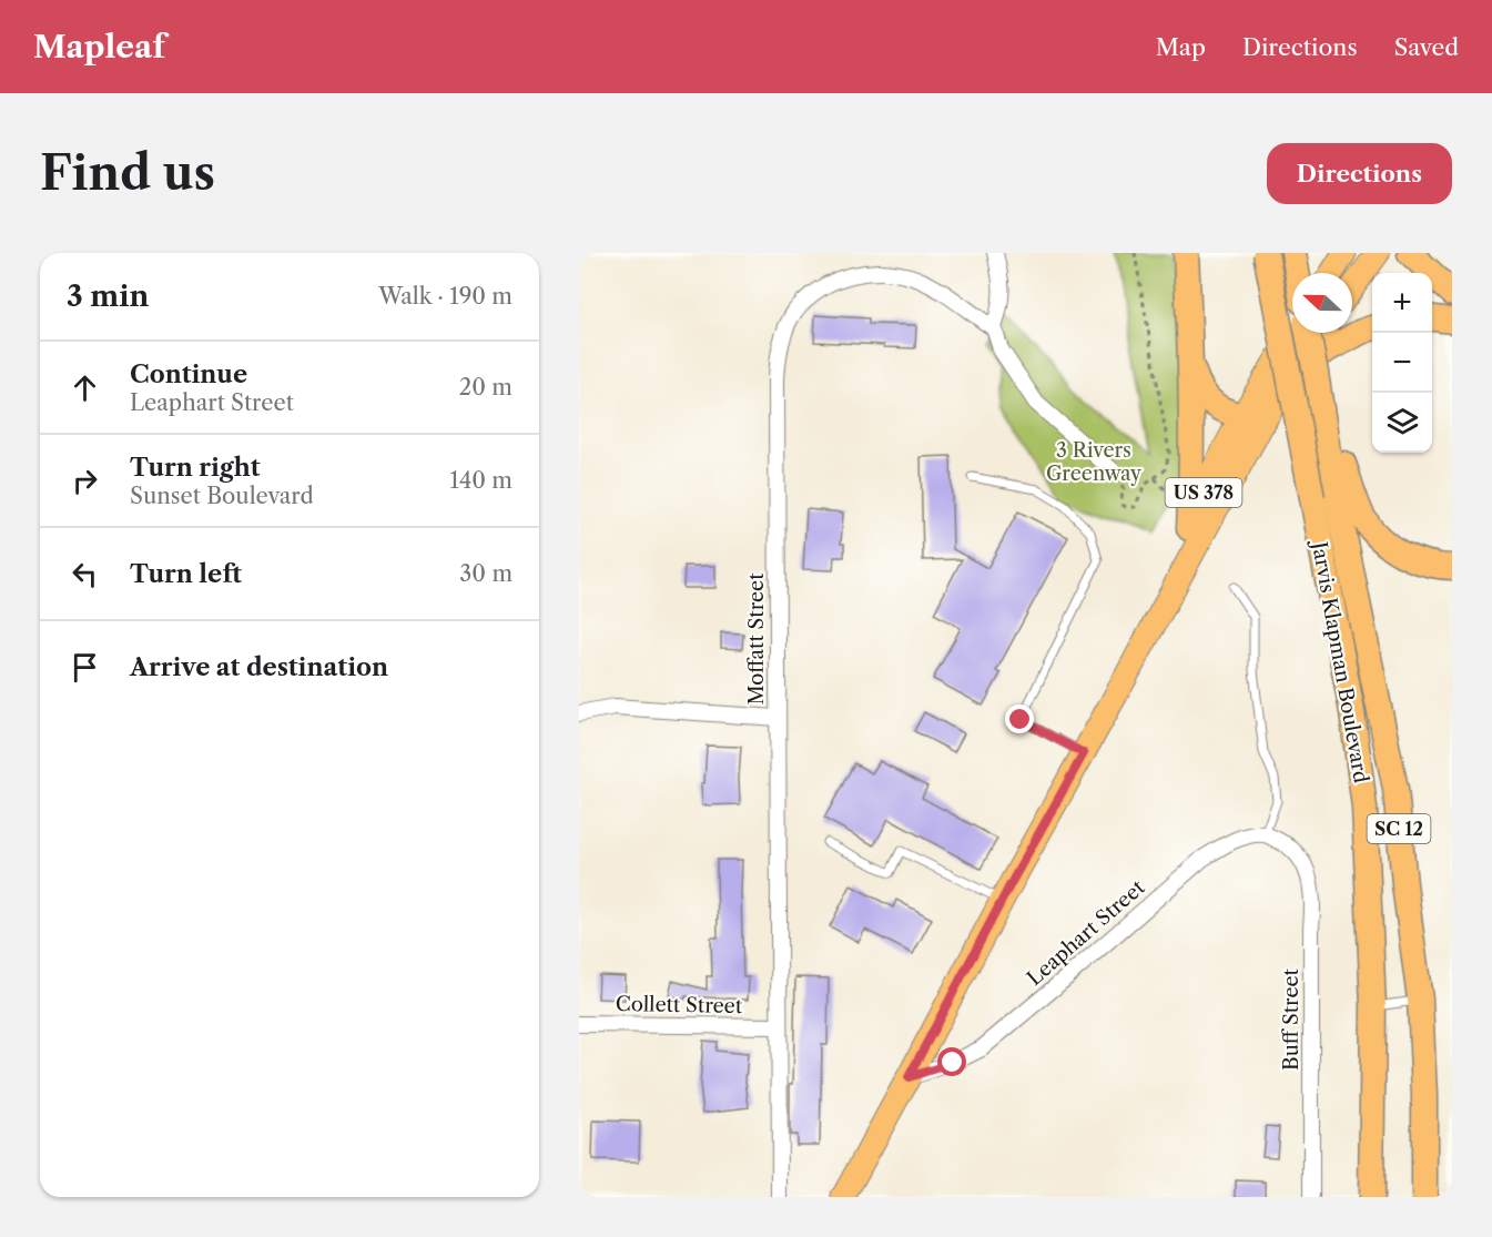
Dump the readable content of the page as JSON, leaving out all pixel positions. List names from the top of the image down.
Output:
{
  "streets": {
    "highway": ["Jarvis Klapman Boulevard", "SC 12"],
    "main road": ["US 378"],
    "street": [
      "Moffatt Street",
      "Leaphart Street",
      "Collett Street",
      "Buff Street"
    ]
  },
  "crossings": [
    ["US 378", "Leaphart Street"],
    ["Moffatt Street", "Collett Street"],
    ["Leaphart Street", "Buff Street"]
  ],
  "parks": ["3 Rivers Greenway"],
  "north": "left",
  "page": {
    "header": "Mapleaf",
    "nav": ["Map", "Directions", "Saved"],
    "buttons": "Directions",
    "title": "Find us",
    "heading": ["3 min", "Walk · 190 m"],
    "map_buttons": ["+", "−"],
    "list": [
      ["Continue", "Leaphart Street", "20 m"],
      ["Turn right", "Sunset Boulevard", "140 m"],
      ["Turn left", "30 m"],
      "Arrive at destination"
    ]
  }
}
